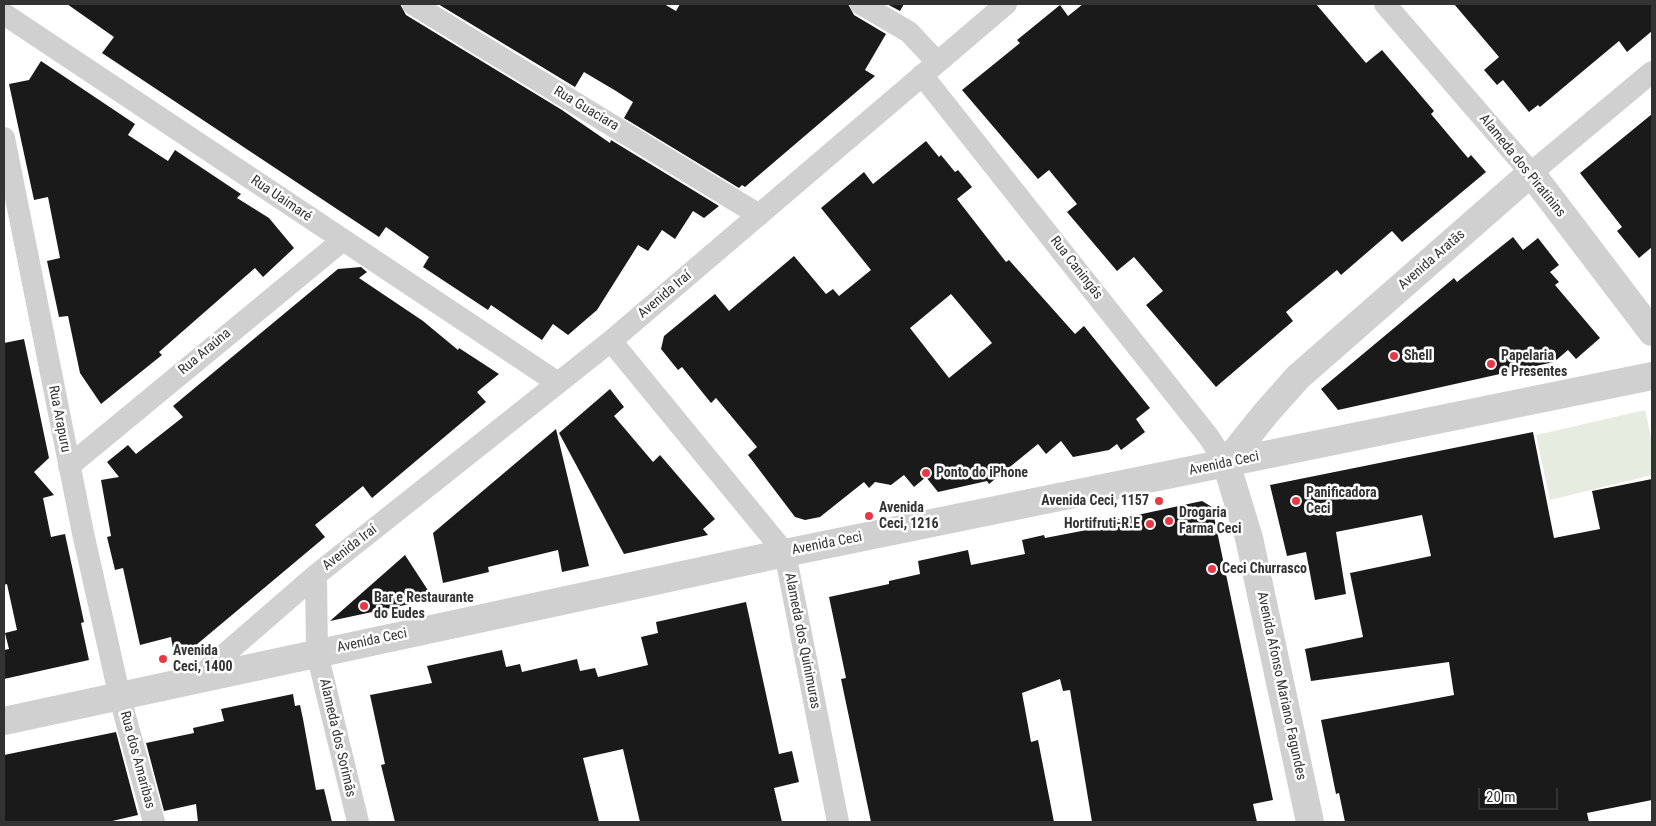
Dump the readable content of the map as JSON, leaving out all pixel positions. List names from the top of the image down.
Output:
{
  "streets": {
    "street": [
      "Rua Guaciara",
      "Alameda dos Piratinins",
      "Rua Uaimaré",
      "Avenida Aratãs",
      "Rua Caningás",
      "Avenida Iraí",
      "Rua Araúna",
      "Rua Arapuru",
      "Avenida Ceci",
      "Alameda dos Quinimuras",
      "Avenida Afonso Mariano Fagundes",
      "Alameda dos Sorimãs",
      "Rua dos Amaribas"
    ]
  },
  "crossings": [
    ["Rua Guaciara", "Avenida Iraí"],
    ["Alameda dos Piratinins", "Avenida Aratãs"],
    ["Rua Uaimaré", "Avenida Iraí"],
    ["Rua Uaimaré", "Rua Araúna"],
    ["Avenida Aratãs", "Rua Caningás"],
    ["Avenida Aratãs", "Avenida Ceci"],
    ["Avenida Aratãs", "Avenida Afonso Mariano Fagundes"],
    ["Rua Caningás", "Avenida Iraí"],
    ["Rua Caningás", "Avenida Ceci"],
    ["Rua Caningás", "Avenida Afonso Mariano Fagundes"],
    ["Avenida Iraí", "Avenida Ceci"],
    ["Avenida Iraí", "Alameda dos Quinimuras"],
    ["Avenida Iraí", "Alameda dos Sorimãs"],
    ["Rua Araúna", "Rua Arapuru"],
    ["Rua Arapuru", "Avenida Ceci"],
    ["Rua Arapuru", "Rua dos Amaribas"],
    ["Avenida Ceci", "Alameda dos Quinimuras"],
    ["Avenida Ceci", "Avenida Afonso Mariano Fagundes"],
    ["Avenida Ceci", "Alameda dos Sorimãs"],
    ["Avenida Ceci", "Rua dos Amaribas"]
  ],
  "places": [
    "Shell",
    "Papelaria e Presentes",
    "Ponto do iPhone",
    "Avenida Ceci, 1157",
    "Panificadora Ceci",
    "Avenida Ceci, 1216",
    "Drogaria Farma Ceci",
    "Hortifruti-R.E",
    "Ceci Churrasco",
    "Bar e Restaurante do Eudes",
    "Avenida Ceci, 1400"
  ],
  "scale_bar": "20 m"
}
